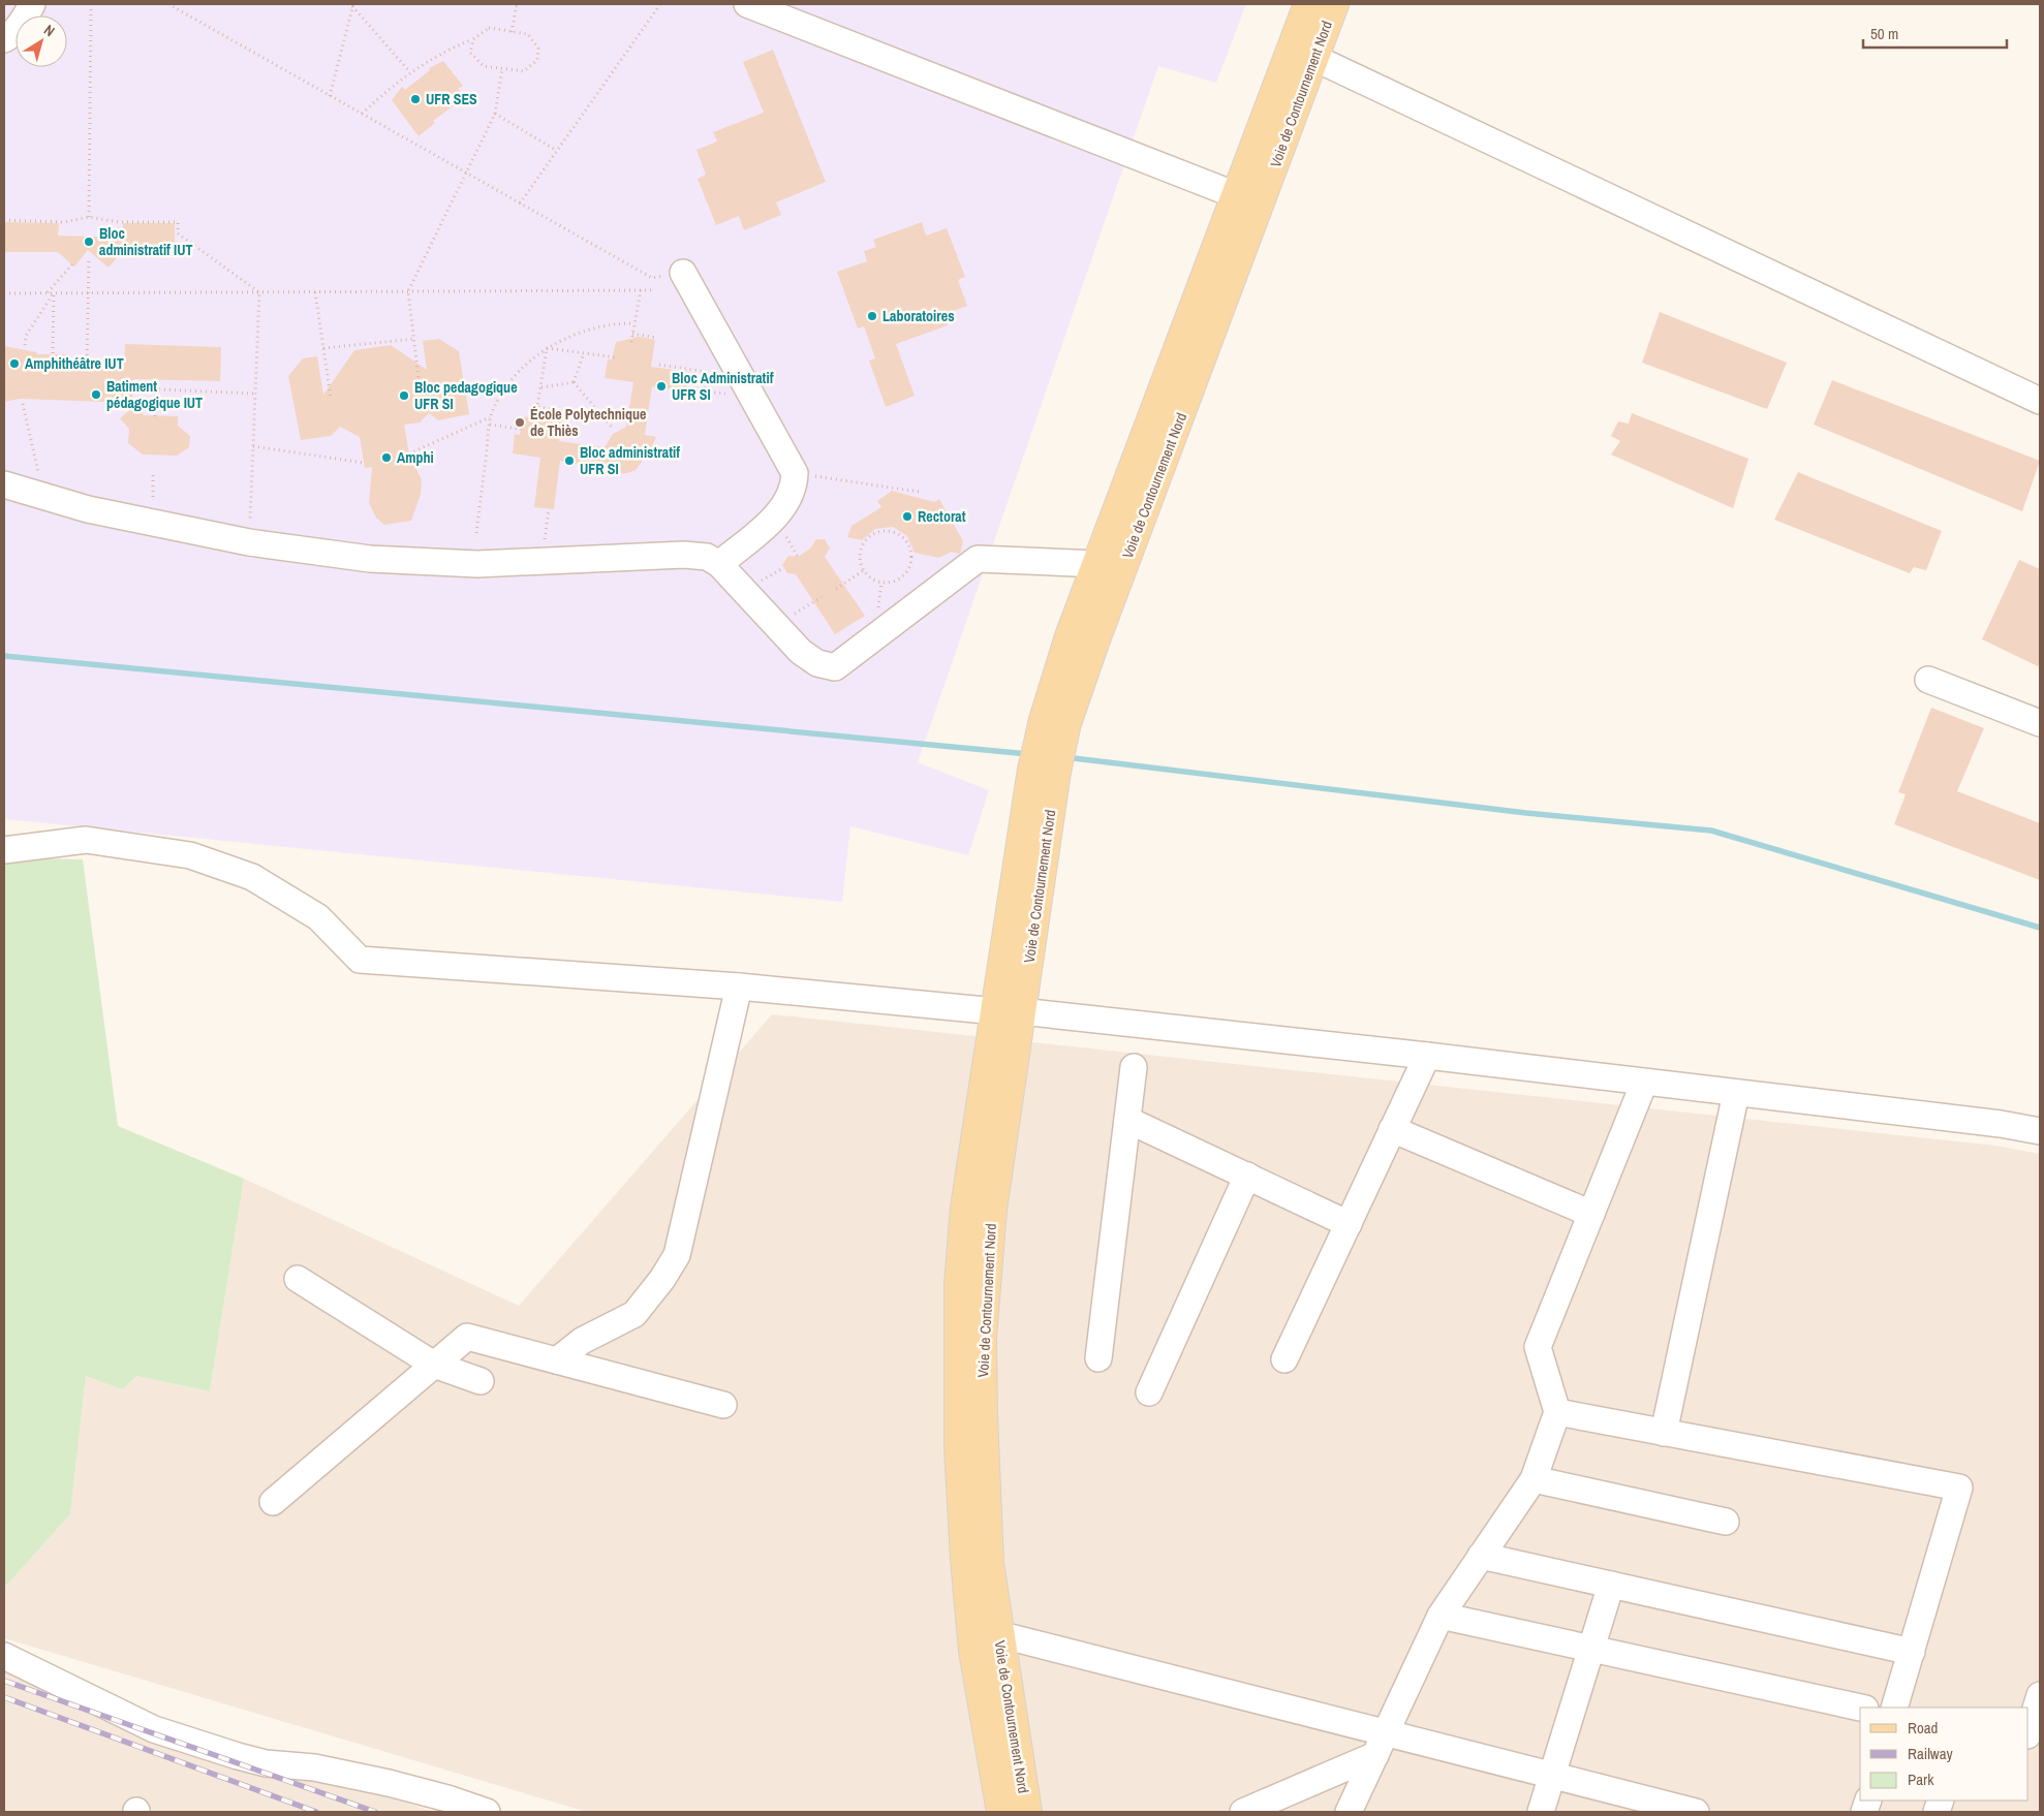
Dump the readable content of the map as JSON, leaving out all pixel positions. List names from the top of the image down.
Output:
{
  "streets": {
    "main road": ["Voie de Contournement Nord"]
  },
  "places": [
    "UFR SES",
    "Bloc administratif IUT",
    "Laboratoires",
    "Amphithéâtre IUT",
    "Bloc Administratif UFR SI",
    "Batiment pédagogique IUT",
    "Bloc pedagogique UFR SI",
    "École Polytechnique de Thiès",
    "Amphi",
    "Bloc administratif UFR SI",
    "Rectorat"
  ],
  "legend": ["Road", "Railway", "Park"],
  "scale_bar": "50 m",
  "north": "top right"
}
